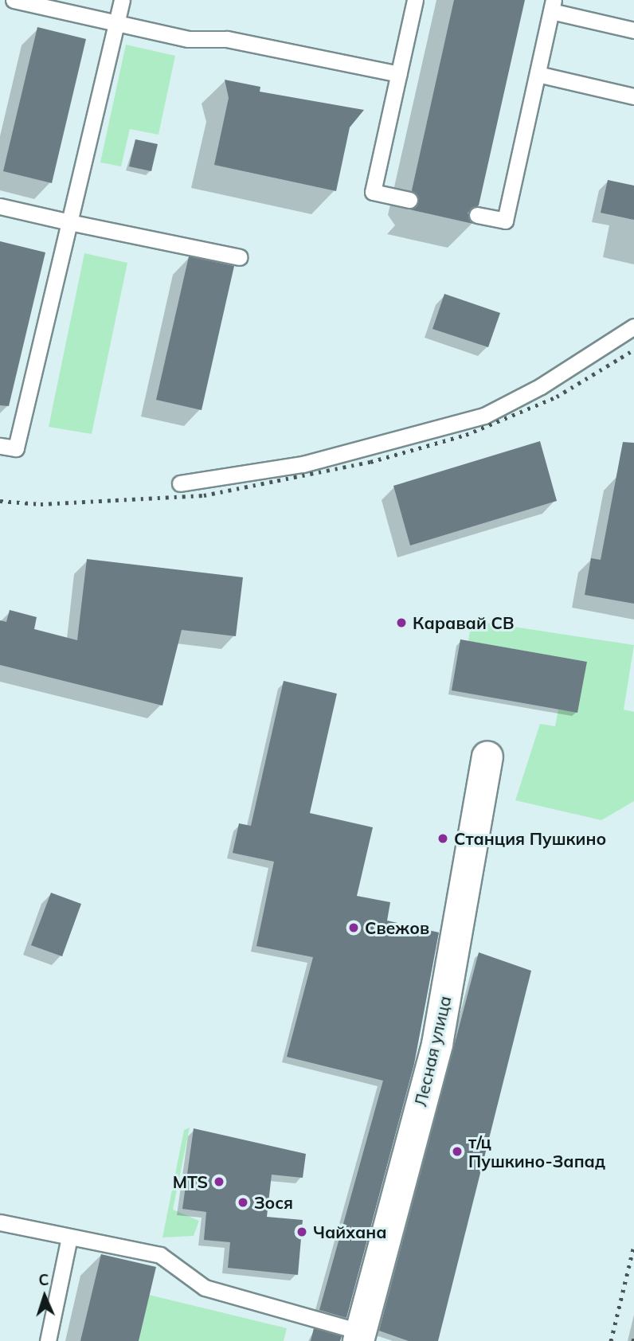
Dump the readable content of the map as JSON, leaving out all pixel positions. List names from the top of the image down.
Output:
{
  "streets": {
    "street": ["Лесная улица"]
  },
  "places": [
    "Каравай СВ",
    "Станция Пушкино",
    "Свежов",
    "т/ц Пушкино-Запад",
    "MTS",
    "Зося",
    "Чайхана"
  ],
  "north": "top"
}
